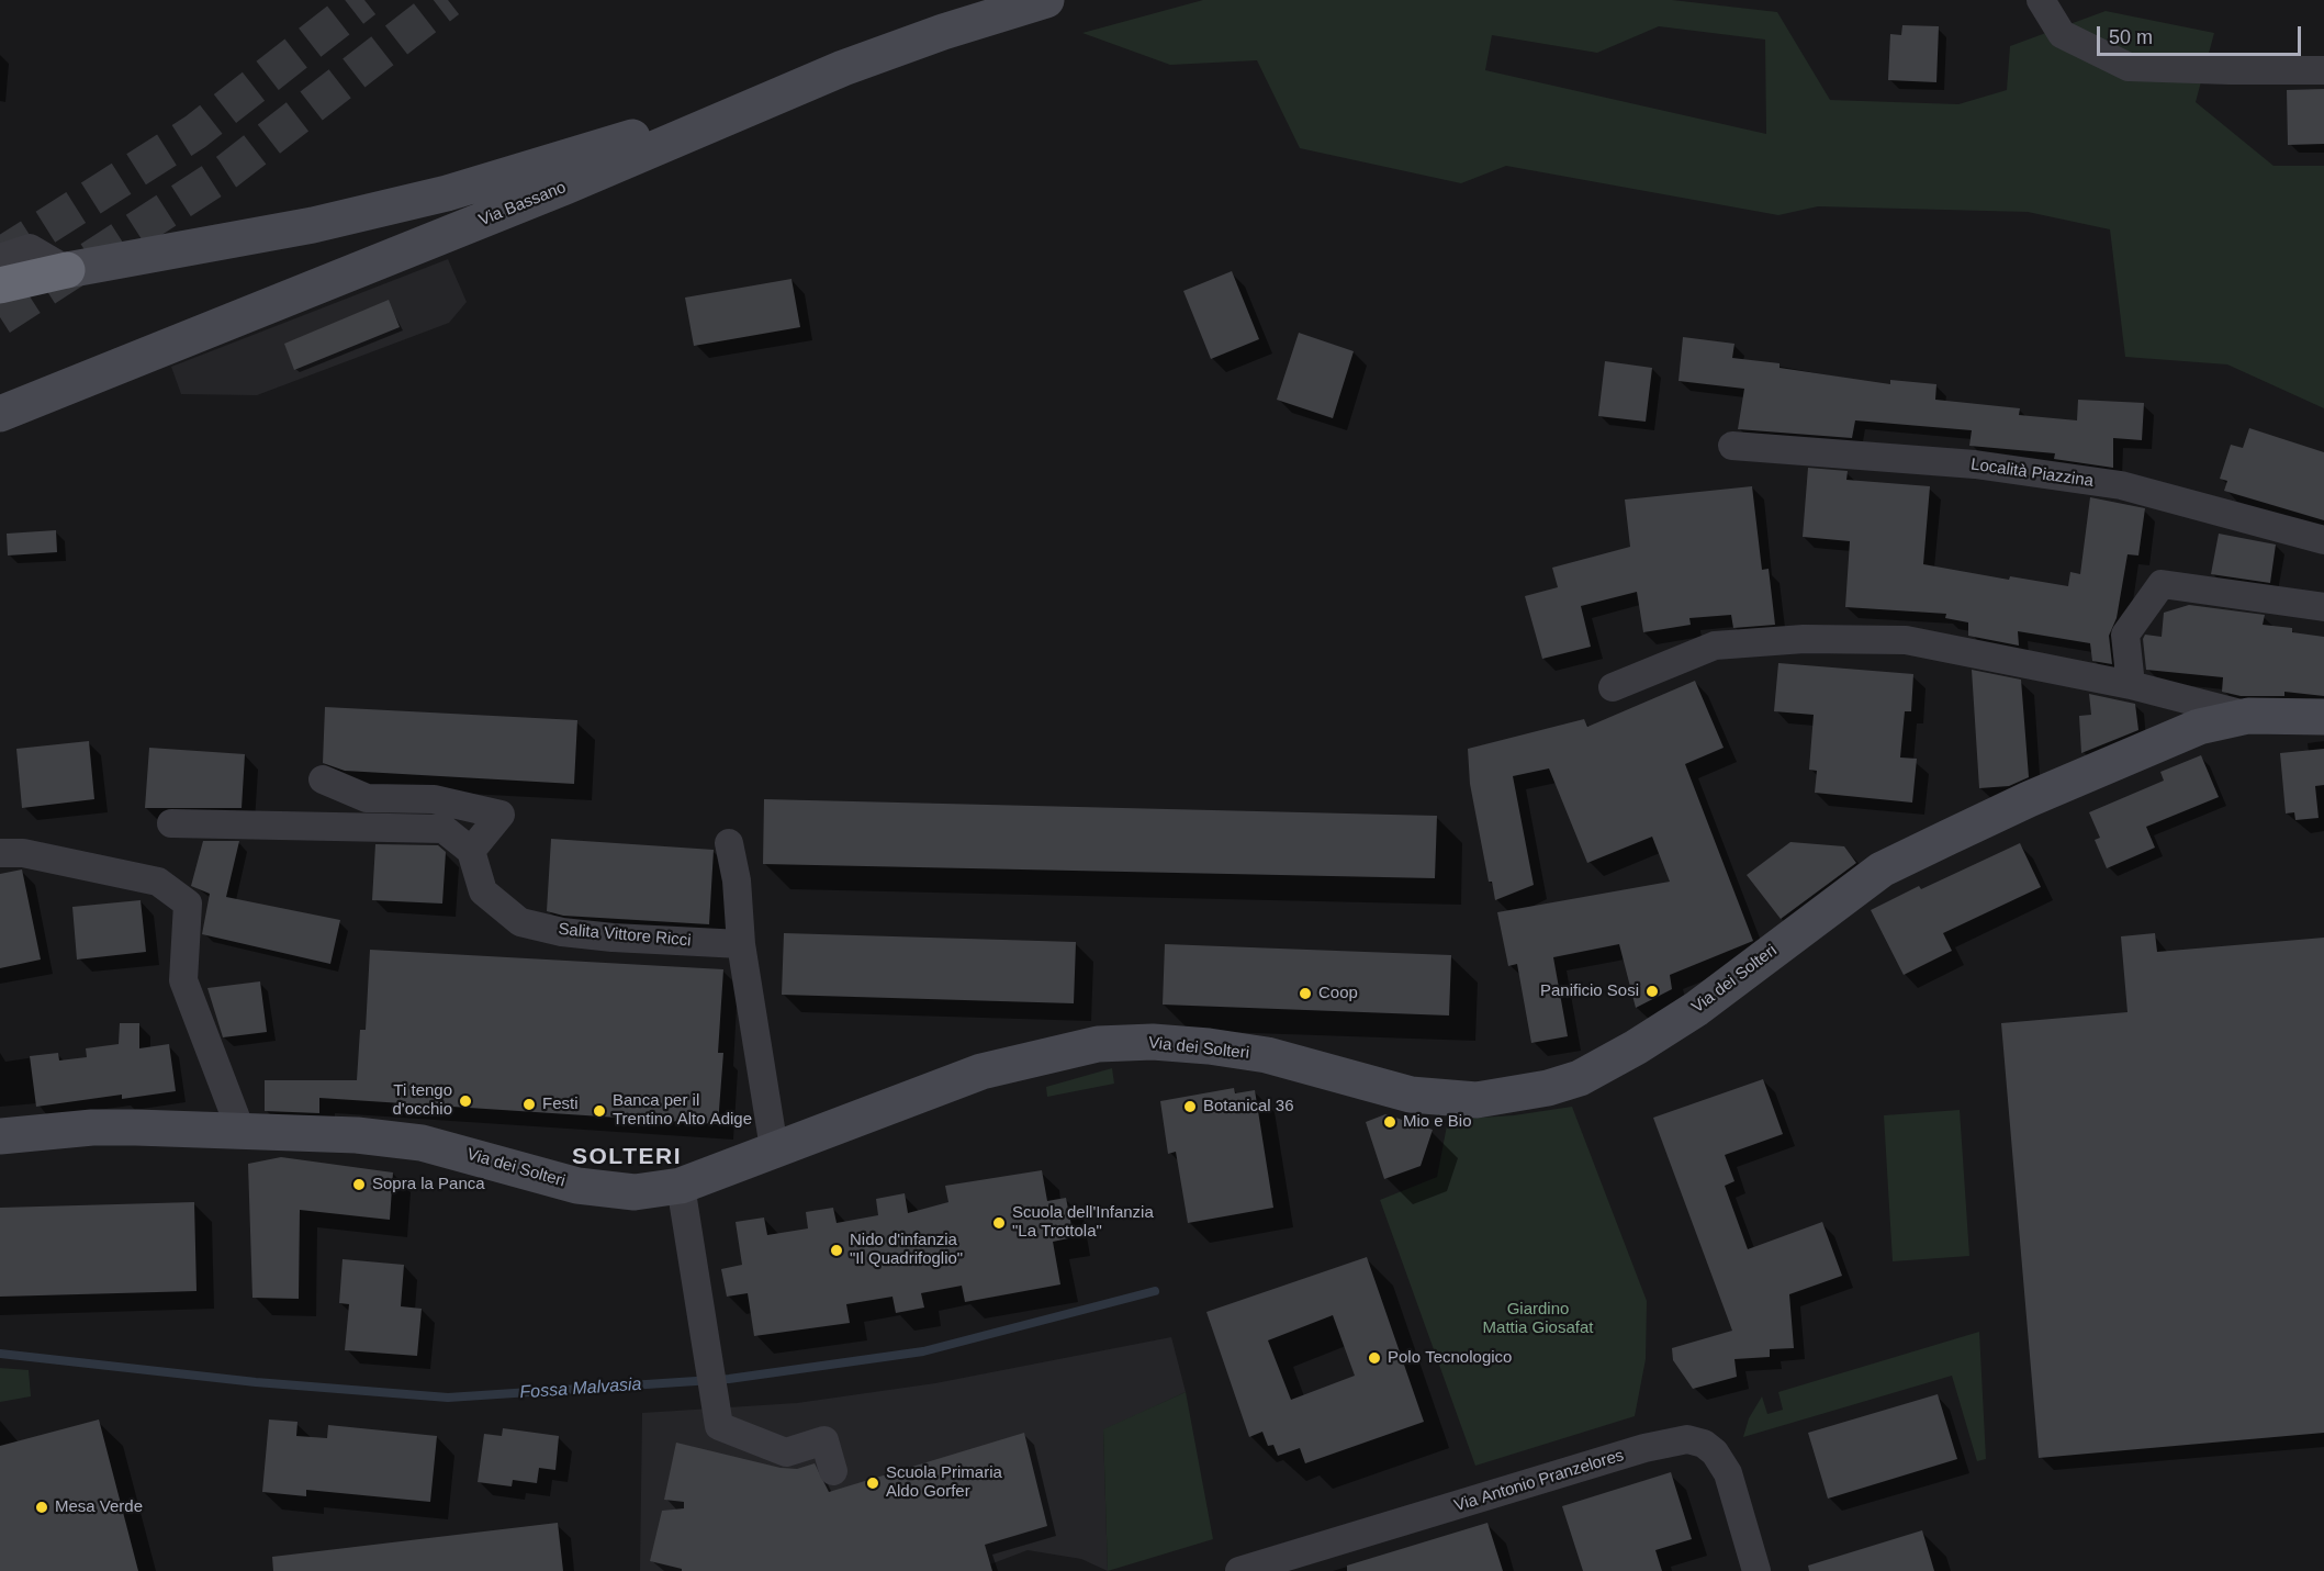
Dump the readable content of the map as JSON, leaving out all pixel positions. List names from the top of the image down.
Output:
{
  "streets": {
    "street": [
      "Via Bassano",
      "Località Piazzina",
      "Salita Vittore Ricci",
      "Via dei Solteri",
      "Via Antonio Pranzelores"
    ]
  },
  "districts": ["SOLTERI"],
  "water": ["Fossa Malvasia"],
  "parks": ["Giardino Mattia Giosafat"],
  "places": [
    "Panificio Sosi",
    "Coop",
    "Ti tengo d'occhio",
    "Festi",
    "Botanical 36",
    "Banca per il Trentino Alto Adige",
    "Mio e Bio",
    "Sopra la Panca",
    "Scuola dell'Infanzia \"La Trottola\"",
    "Nido d'infanzia \"Il Quadrifoglio\"",
    "Polo Tecnologico",
    "Scuola Primaria Aldo Gorfer",
    "Mesa Verde"
  ],
  "scale_bar": "50 m"
}
